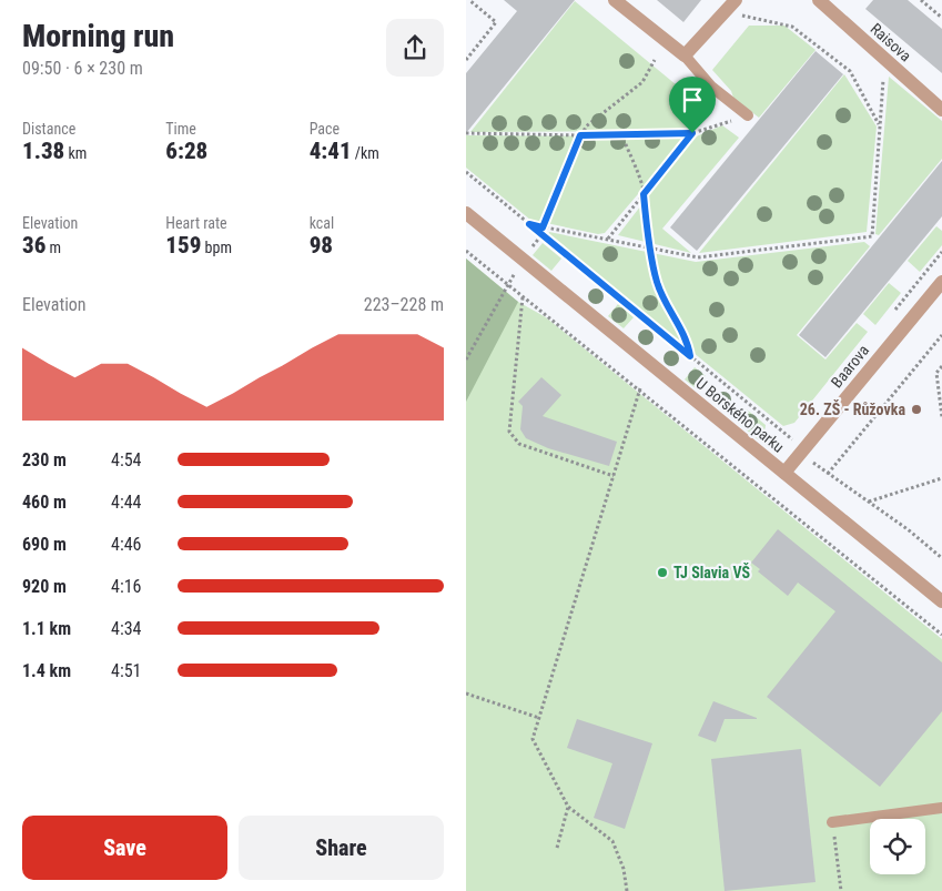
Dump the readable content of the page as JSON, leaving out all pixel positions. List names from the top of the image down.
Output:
{
  "streets": {
    "street": ["Raisova", "Baarova", "U Borského parku"]
  },
  "crossings": [
    ["Baarova", "U Borského parku"]
  ],
  "places": ["26. ZŠ - Růžovka", "TJ Slavia VŠ"],
  "page": {
    "heading": ["Morning run", "09:50 · 6 × 230 m"],
    "stats": [
      ["Distance", "1.38 km"],
      ["Time", "6:28"],
      ["Pace", "4:41 /km"],
      ["Elevation", "36 m"],
      ["Heart rate", "159 bpm"],
      ["kcal", "98"]
    ],
    "chart": ["Elevation", "223–228 m"],
    "list": [
      {
        "name": "230 m",
        "note": "4:54"
      },
      {
        "name": "460 m",
        "note": "4:44"
      },
      {
        "name": "690 m",
        "note": "4:46"
      },
      {
        "name": "920 m",
        "note": "4:16"
      },
      {
        "name": "1.1 km",
        "note": "4:34"
      },
      {
        "name": "1.4 km",
        "note": "4:51"
      }
    ],
    "buttons": ["Save", "Share"]
  }
}
